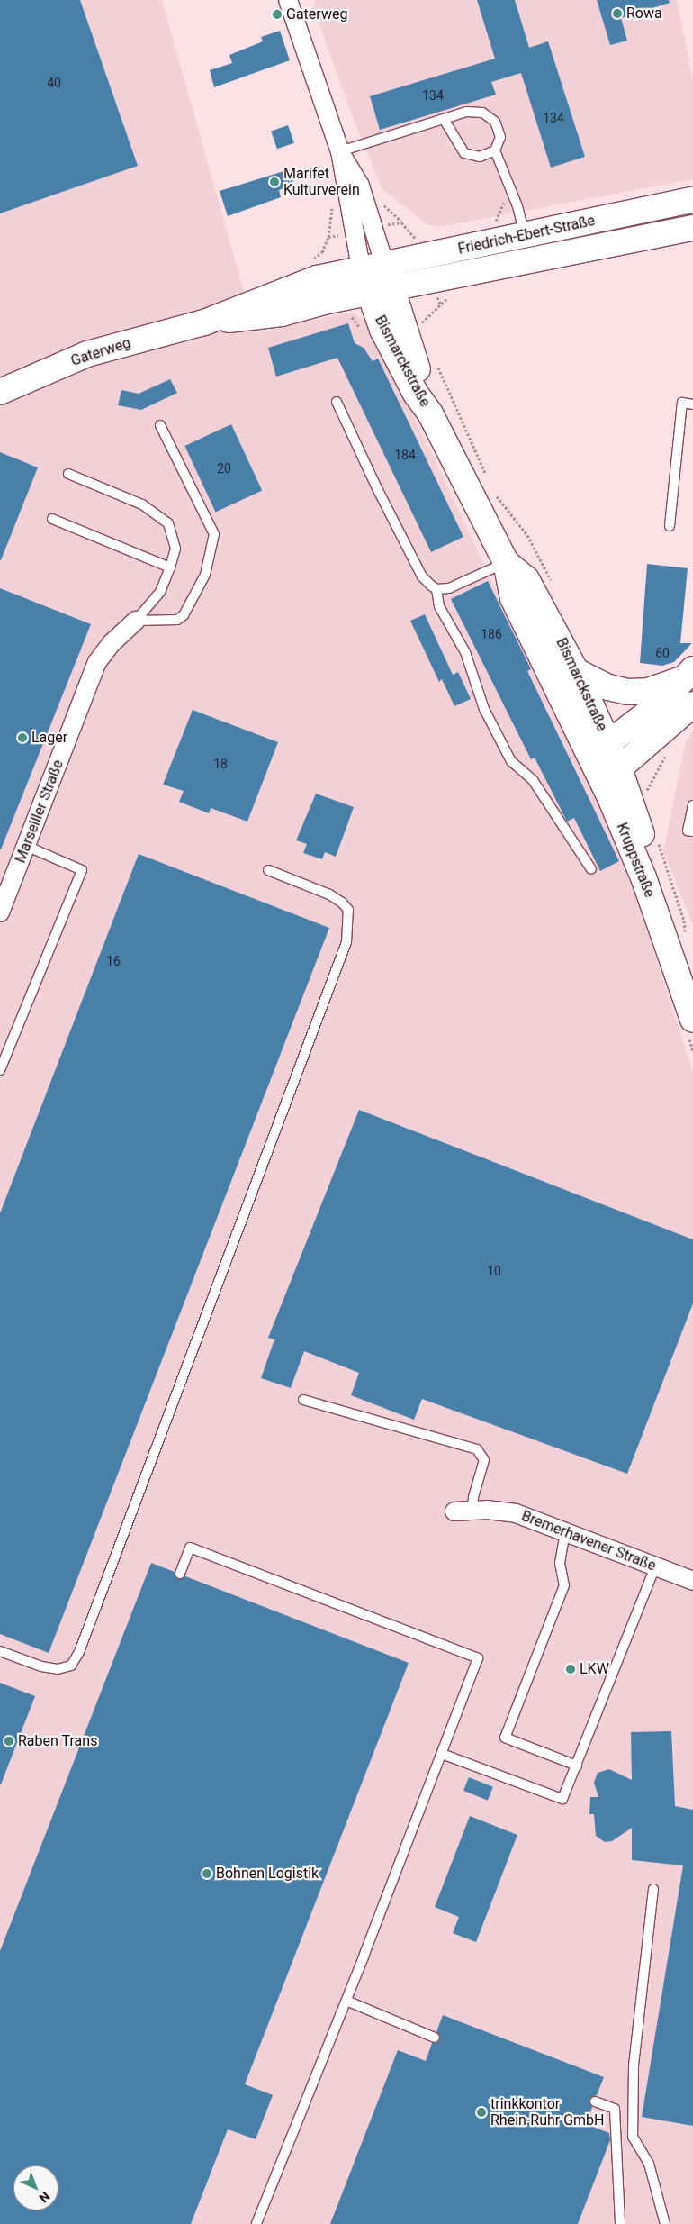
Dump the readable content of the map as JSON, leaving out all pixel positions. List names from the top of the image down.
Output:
{
  "streets": {
    "street": [
      "Friedrich-Ebert-Straße",
      "Gaterweg",
      "Bismarckstraße",
      "Marseiller Straße",
      "Kruppstraße",
      "Bremerhavener Straße"
    ]
  },
  "crossings": [
    ["Friedrich-Ebert-Straße", "Gaterweg"],
    ["Friedrich-Ebert-Straße", "Bismarckstraße"],
    ["Gaterweg", "Bismarckstraße"],
    ["Bismarckstraße", "Kruppstraße"]
  ],
  "places": [
    "Rowa",
    "Gaterweg",
    "Marifet Kulturverein",
    "Lager",
    "LKW",
    "Raben Trans",
    "Bohnen Logistik",
    "trinkkontor Rhein-Ruhr GmbH"
  ],
  "house_numbers": [
    "40",
    "134",
    "134",
    "184",
    "20",
    "186",
    "60",
    "18",
    "16",
    "10"
  ],
  "north": "bottom right"
}
